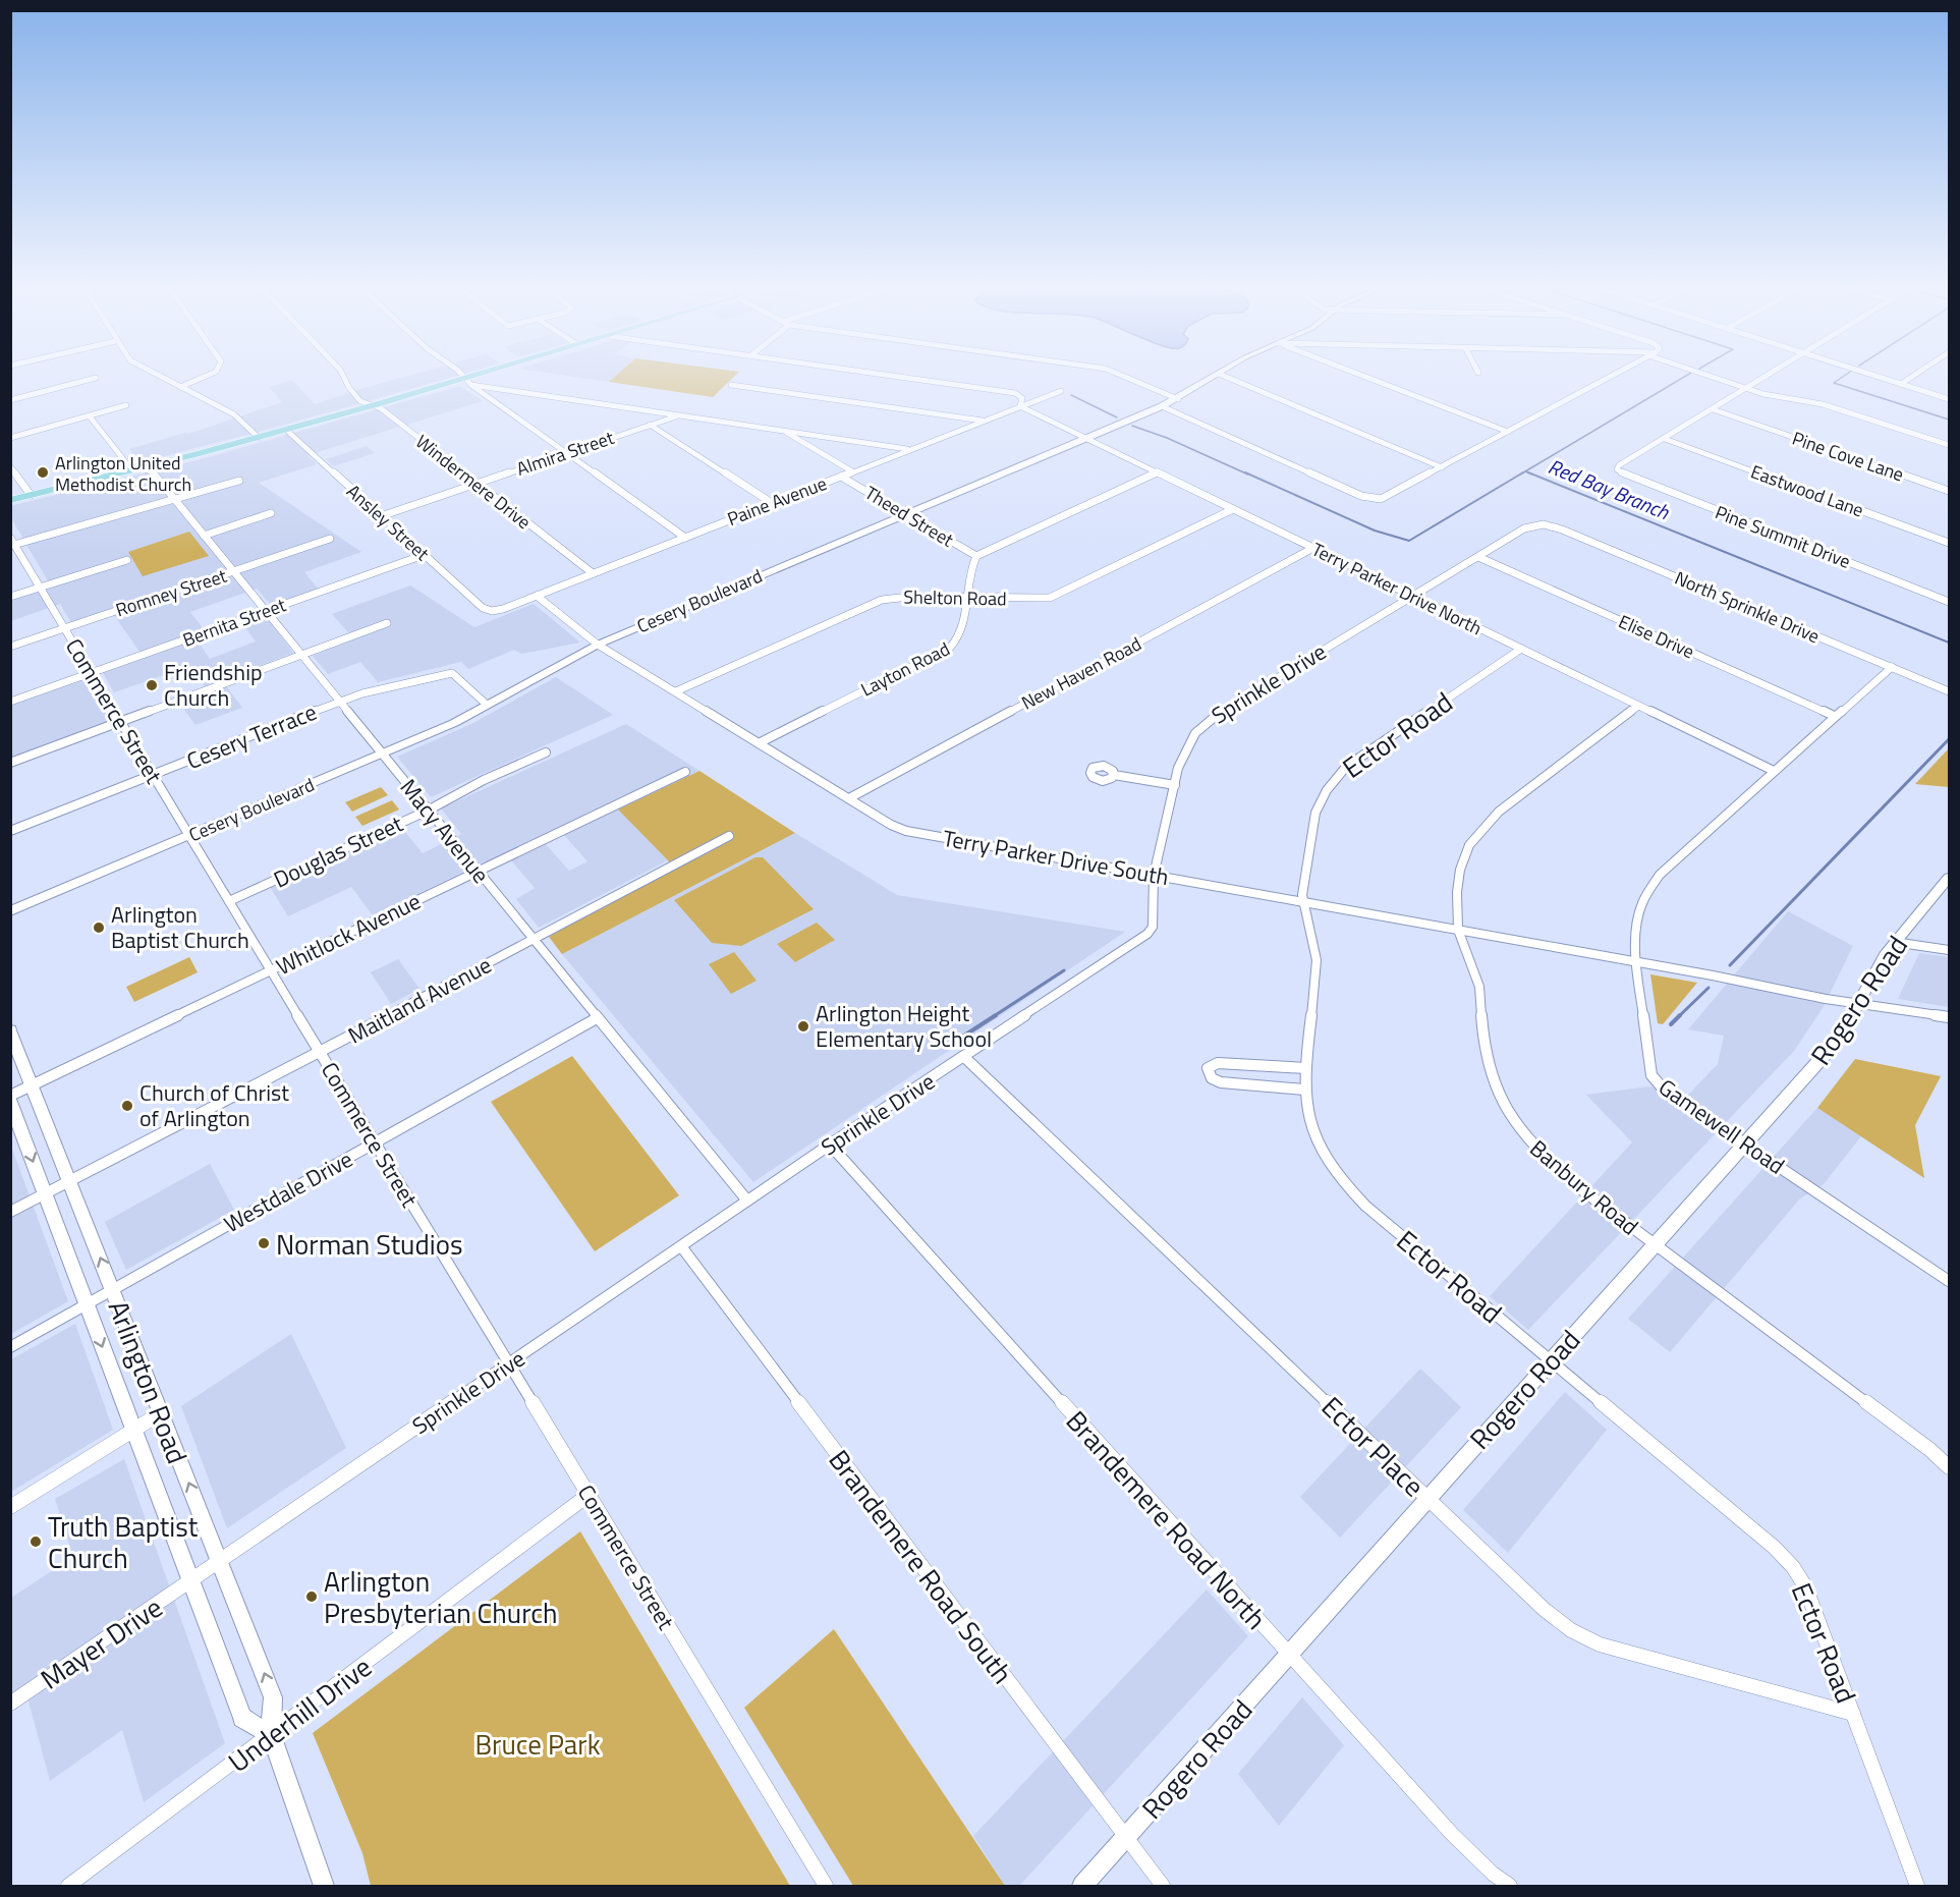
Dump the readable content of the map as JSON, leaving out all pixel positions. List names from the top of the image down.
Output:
{
  "streets": {
    "main road": ["Cesery Boulevard", "Rogero Road", "Arlington Road"],
    "street": [
      "Almira Street",
      "Pine Cove Lane",
      "Windermere Drive",
      "Eastwood Lane",
      "Paine Avenue",
      "Theed Street",
      "Ansley Street",
      "Pine Summit Drive",
      "Terry Parker Drive North",
      "Romney Street",
      "Shelton Road",
      "North Sprinkle Drive",
      "Bernita Street",
      "Elise Drive",
      "Layton Road",
      "New Haven Road",
      "Sprinkle Drive",
      "Commerce Street",
      "Ector Road",
      "Cesery Terrace",
      "Macy Avenue",
      "Douglas Street",
      "Terry Parker Drive South",
      "Whitlock Avenue",
      "Maitland Avenue",
      "Gamewell Road",
      "Banbury Road",
      "Westdale Drive",
      "Ector Place",
      "Brandemere Road North",
      "Brandemere Road South",
      "Mayer Drive",
      "Underhill Drive"
    ]
  },
  "crossings": [
    ["Almira Street", "Windermere Drive"],
    ["Almira Street", "Ansley Street"],
    ["Windermere Drive", "Paine Avenue"],
    ["Eastwood Lane", "Pine Summit Drive"],
    ["Paine Avenue", "Theed Street"],
    ["Paine Avenue", "Ansley Street"],
    ["Paine Avenue", "Terry Parker Drive North"],
    ["Paine Avenue", "Terry Parker Drive South"],
    ["Theed Street", "Cesery Boulevard"],
    ["Theed Street", "Layton Road"],
    ["Ansley Street", "Bernita Street"],
    ["Terry Parker Drive North", "Shelton Road"],
    ["Terry Parker Drive North", "Cesery Boulevard"],
    ["Terry Parker Drive North", "New Haven Road"],
    ["Terry Parker Drive North", "Sprinkle Drive"],
    ["Terry Parker Drive North", "Ector Road"],
    ["Terry Parker Drive North", "Gamewell Road"],
    ["Terry Parker Drive North", "Banbury Road"],
    ["Romney Street", "Commerce Street"],
    ["Romney Street", "Macy Avenue"],
    ["Shelton Road", "Layton Road"],
    ["Shelton Road", "Terry Parker Drive South"],
    ["Cesery Boulevard", "Commerce Street"],
    ["Cesery Boulevard", "Cesery Terrace"],
    ["Cesery Boulevard", "Macy Avenue"],
    ["Cesery Boulevard", "Terry Parker Drive South"],
    ["North Sprinkle Drive", "Sprinkle Drive"],
    ["North Sprinkle Drive", "Gamewell Road"],
    ["Bernita Street", "Commerce Street"],
    ["Bernita Street", "Macy Avenue"],
    ["Elise Drive", "Sprinkle Drive"],
    ["Elise Drive", "Gamewell Road"],
    ["Layton Road", "Terry Parker Drive South"],
    ["New Haven Road", "Terry Parker Drive South"],
    ["Sprinkle Drive", "Commerce Street"],
    ["Sprinkle Drive", "Macy Avenue"],
    ["Sprinkle Drive", "Terry Parker Drive South"],
    ["Sprinkle Drive", "Arlington Road"],
    ["Sprinkle Drive", "Ector Place"],
    ["Sprinkle Drive", "Brandemere Road North"],
    ["Sprinkle Drive", "Brandemere Road South"],
    ["Sprinkle Drive", "Mayer Drive"],
    ["Commerce Street", "Cesery Terrace"],
    ["Commerce Street", "Douglas Street"],
    ["Commerce Street", "Whitlock Avenue"],
    ["Commerce Street", "Maitland Avenue"],
    ["Commerce Street", "Westdale Drive"],
    ["Commerce Street", "Underhill Drive"],
    ["Ector Road", "Terry Parker Drive South"],
    ["Ector Road", "Rogero Road"],
    ["Ector Road", "Ector Place"],
    ["Cesery Terrace", "Macy Avenue"],
    ["Macy Avenue", "Douglas Street"],
    ["Macy Avenue", "Whitlock Avenue"],
    ["Macy Avenue", "Maitland Avenue"],
    ["Macy Avenue", "Westdale Drive"],
    ["Terry Parker Drive South", "Rogero Road"],
    ["Terry Parker Drive South", "Gamewell Road"],
    ["Terry Parker Drive South", "Banbury Road"],
    ["Whitlock Avenue", "Arlington Road"],
    ["Maitland Avenue", "Arlington Road"],
    ["Rogero Road", "Gamewell Road"],
    ["Rogero Road", "Banbury Road"],
    ["Rogero Road", "Ector Place"],
    ["Rogero Road", "Brandemere Road North"],
    ["Rogero Road", "Brandemere Road South"],
    ["Westdale Drive", "Arlington Road"],
    ["Arlington Road", "Mayer Drive"],
    ["Arlington Road", "Underhill Drive"]
  ],
  "water": ["Red Bay Branch"],
  "parks": ["Bruce Park"],
  "places": [
    "Arlington United Methodist Church",
    "Friendship Church",
    "Arlington Baptist Church",
    "Arlington Height Elementary School",
    "Church of Christ of Arlington",
    "Norman Studios",
    "Truth Baptist Church",
    "Arlington Presbyterian Church"
  ]
}
